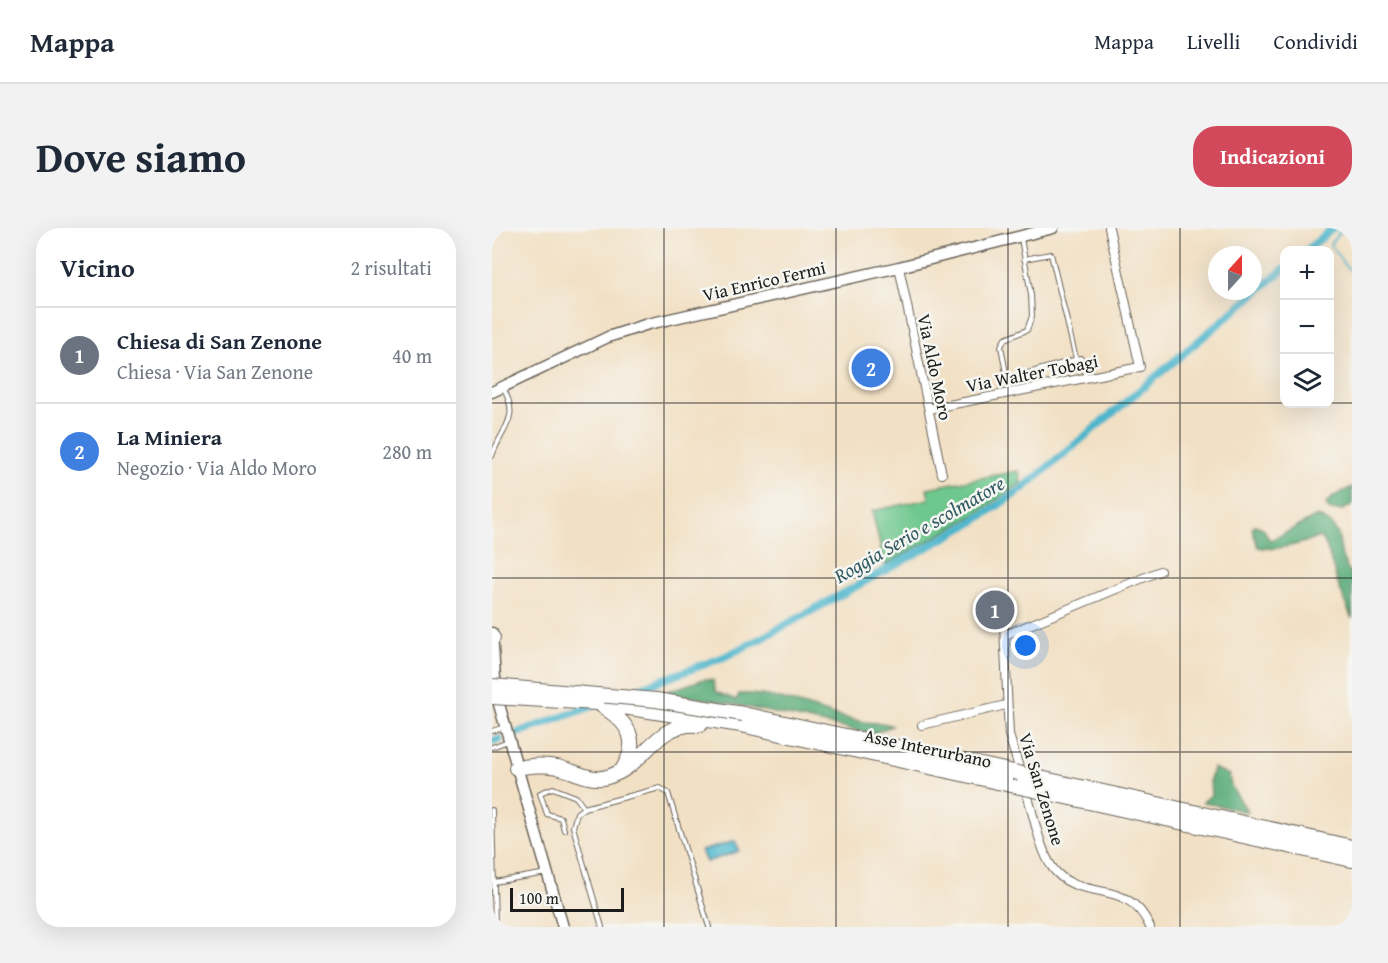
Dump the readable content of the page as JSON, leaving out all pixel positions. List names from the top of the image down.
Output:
{
  "streets": {
    "highway": ["Asse Interurbano"],
    "street": [
      "Via Enrico Fermi",
      "Via Aldo Moro",
      "Via Walter Tobagi",
      "Via San Zenone"
    ]
  },
  "crossings": [
    ["Via Enrico Fermi", "Via Aldo Moro"],
    ["Via Aldo Moro", "Via Walter Tobagi"]
  ],
  "water": ["Roggia Serio e scolmatore"],
  "scale_bar": "100 m",
  "north": "top",
  "page": {
    "header": "Mappa",
    "nav": ["Mappa", "Livelli", "Condividi"],
    "title": "Dove siamo",
    "buttons": "Indicazioni",
    "heading": ["Vicino", "2 risultati"],
    "map_buttons": ["+", "−"],
    "list": [
      {
        "mark": "1",
        "name": "Chiesa di San Zenone",
        "note": "Chiesa · Via San Zenone",
        "value": "40 m"
      },
      {
        "mark": "2",
        "name": "La Miniera",
        "note": "Negozio · Via Aldo Moro",
        "value": "280 m"
      }
    ],
    "pins": ["2", "1"],
    "scale": "100 m"
  }
}
